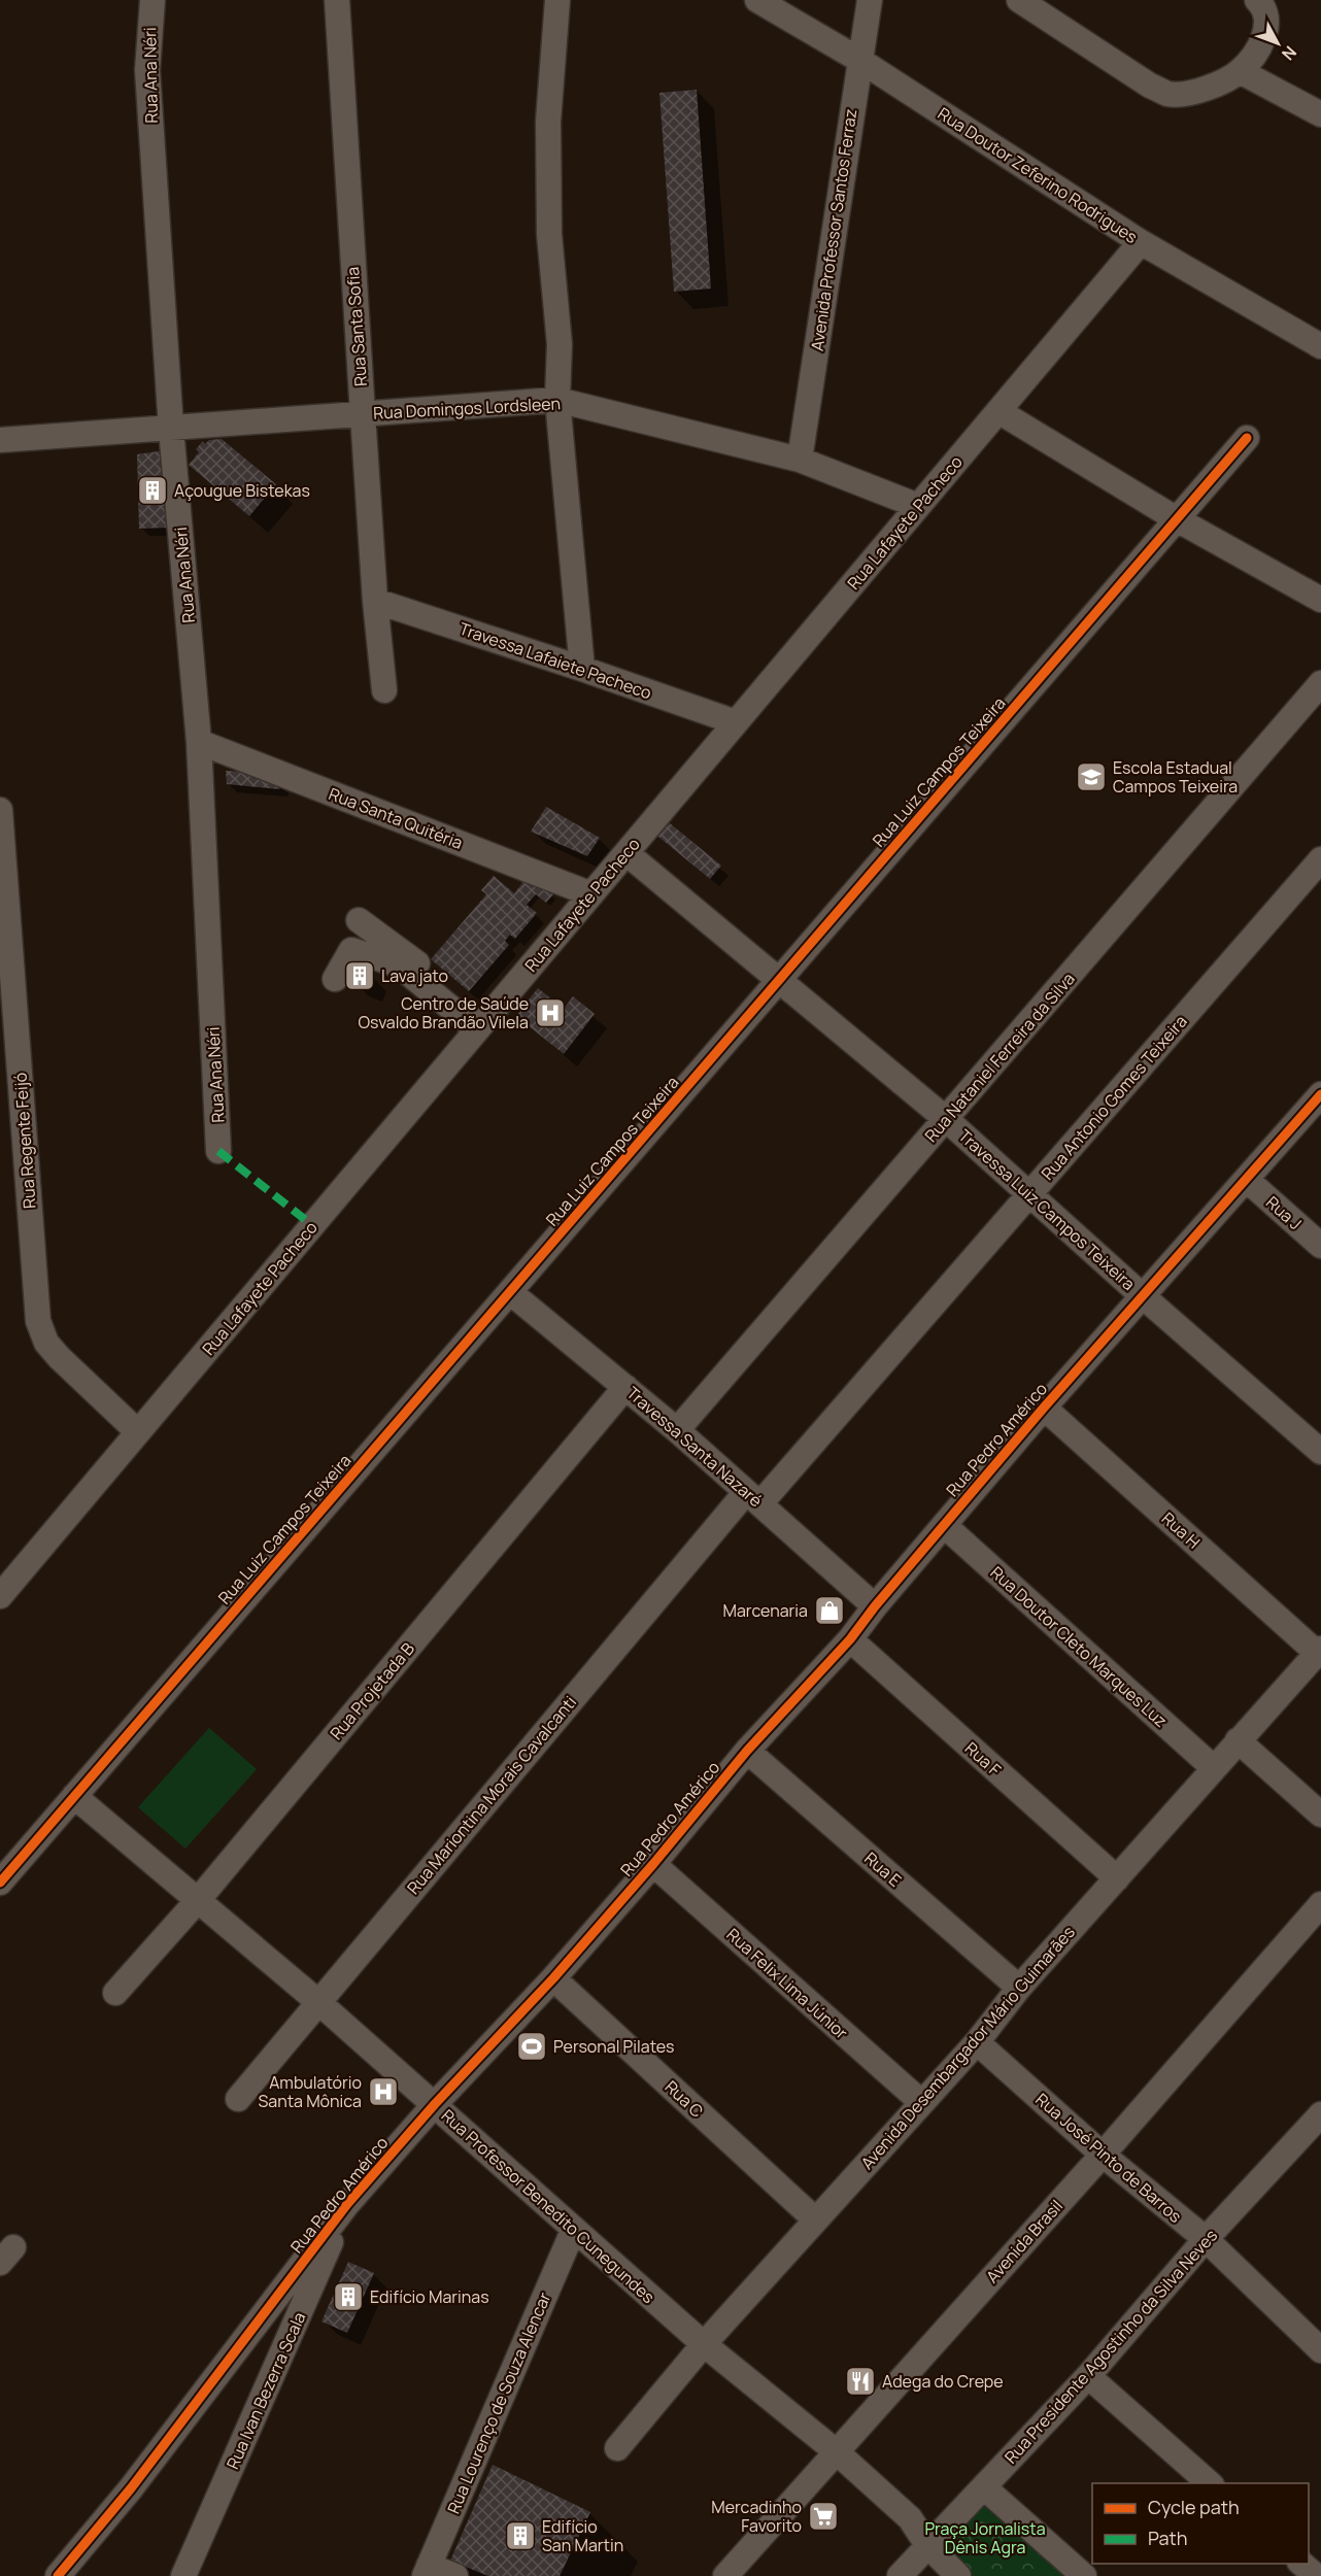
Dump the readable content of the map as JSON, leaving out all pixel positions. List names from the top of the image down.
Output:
{
  "streets": {
    "street": [
      "Rua Ana Néri",
      "Rua Doutor Zeferino Rodrigues",
      "Avenida Professor Santos Ferraz",
      "Rua Santa Sofia",
      "Rua Domingos Lordsleen",
      "Rua Lafayete Pacheco",
      "Travessa Lafaiete Pacheco",
      "Rua Luiz Campos Teixeira",
      "Rua Santa Quitéria",
      "Rua Nataniel Ferreira da Silva",
      "Rua Antonio Gomes Teixeira",
      "Rua Regente Feijó",
      "Travessa Luiz Campos Teixeira",
      "Rua J",
      "Rua Pedro Américo",
      "Travessa Santa Nazaré",
      "Rua H",
      "Rua Doutor Cleto Marques Luz",
      "Rua Projetada B",
      "Rua F",
      "Rua Mariontina Morais Cavalcanti",
      "Rua E",
      "Rua Felix Lima Júnior",
      "Avenida Desembargador Mário Guimarães",
      "Rua C",
      "Rua José Pinto de Barros",
      "Rua Professor Benedito Cunegundes",
      "Avenida Brasil",
      "Rua Presidente Agostinho da Silva Neves",
      "Rua Ivan Bezerra Scala",
      "Rua Lourenço de Souza Alencar"
    ]
  },
  "crossings": [
    ["Rua Ana Néri", "Rua Domingos Lordsleen"],
    ["Rua Ana Néri", "Rua Santa Quitéria"],
    ["Rua Doutor Zeferino Rodrigues", "Avenida Professor Santos Ferraz"],
    ["Rua Doutor Zeferino Rodrigues", "Rua Lafayete Pacheco"],
    ["Avenida Professor Santos Ferraz", "Rua Domingos Lordsleen"],
    ["Rua Santa Sofia", "Rua Domingos Lordsleen"],
    ["Rua Santa Sofia", "Travessa Lafaiete Pacheco"],
    ["Rua Domingos Lordsleen", "Rua Lafayete Pacheco"],
    ["Rua Lafayete Pacheco", "Travessa Lafaiete Pacheco"],
    ["Rua Lafayete Pacheco", "Rua Santa Quitéria"],
    ["Rua Lafayete Pacheco", "Rua Regente Feijó"],
    ["Rua Lafayete Pacheco", "Travessa Luiz Campos Teixeira"],
    ["Rua Luiz Campos Teixeira", "Travessa Luiz Campos Teixeira"],
    ["Rua Luiz Campos Teixeira", "Travessa Santa Nazaré"],
    ["Rua Luiz Campos Teixeira", "Rua Professor Benedito Cunegundes"],
    ["Rua Nataniel Ferreira da Silva", "Travessa Luiz Campos Teixeira"],
    ["Rua Nataniel Ferreira da Silva", "Travessa Santa Nazaré"],
    ["Rua Antonio Gomes Teixeira", "Travessa Luiz Campos Teixeira"],
    ["Rua Antonio Gomes Teixeira", "Travessa Santa Nazaré"],
    ["Rua Antonio Gomes Teixeira", "Rua Mariontina Morais Cavalcanti"],
    ["Travessa Luiz Campos Teixeira", "Rua Pedro Américo"],
    ["Rua J", "Rua Pedro Américo"],
    ["Rua Pedro Américo", "Travessa Santa Nazaré"],
    ["Rua Pedro Américo", "Rua H"],
    ["Rua Pedro Américo", "Rua Doutor Cleto Marques Luz"],
    ["Rua Pedro Américo", "Rua F"],
    ["Rua Pedro Américo", "Rua E"],
    ["Rua Pedro Américo", "Rua Felix Lima Júnior"],
    ["Rua Pedro Américo", "Rua C"],
    ["Rua Pedro Américo", "Rua Professor Benedito Cunegundes"],
    ["Rua Pedro Américo", "Rua Ivan Bezerra Scala"],
    ["Travessa Santa Nazaré", "Rua Projetada B"],
    ["Travessa Santa Nazaré", "Rua Mariontina Morais Cavalcanti"],
    ["Rua H", "Avenida Desembargador Mário Guimarães"],
    ["Rua Doutor Cleto Marques Luz", "Avenida Desembargador Mário Guimarães"],
    ["Rua Projetada B", "Rua Professor Benedito Cunegundes"],
    ["Rua F", "Avenida Desembargador Mário Guimarães"],
    ["Rua Mariontina Morais Cavalcanti", "Rua Professor Benedito Cunegundes"],
    ["Rua E", "Avenida Desembargador Mário Guimarães"],
    ["Rua Felix Lima Júnior", "Avenida Desembargador Mário Guimarães"],
    ["Avenida Desembargador Mário Guimarães", "Rua C"],
    ["Avenida Desembargador Mário Guimarães", "Rua José Pinto de Barros"],
    ["Avenida Desembargador Mário Guimarães", "Rua Professor Benedito Cunegundes"],
    ["Rua José Pinto de Barros", "Avenida Brasil"],
    ["Rua José Pinto de Barros", "Rua Presidente Agostinho da Silva Neves"],
    ["Rua Professor Benedito Cunegundes", "Avenida Brasil"],
    ["Rua Professor Benedito Cunegundes", "Rua Presidente Agostinho da Silva Neves"],
    ["Rua Professor Benedito Cunegundes", "Rua Lourenço de Souza Alencar"]
  ],
  "parks": ["Praça Jornalista Dênis Agra"],
  "places": {
    "building": [
      "Açougue Bistekas",
      "Lava jato",
      "Edifício Marinas",
      "Edifício San Martin"
    ],
    "school or university": ["Escola Estadual Campos Teixeira"],
    "hospital": ["Centro de Saúde Osvaldo Brandão Vilela", "Ambulatório Santa Mônica"],
    "shop": ["Marcenaria"],
    "sports": ["Personal Pilates"],
    "restaurant": ["Adega do Crepe"],
    "supermarket": ["Mercadinho Favorito"]
  },
  "legend": ["Cycle path", "Path"],
  "north": "bottom right"
}
